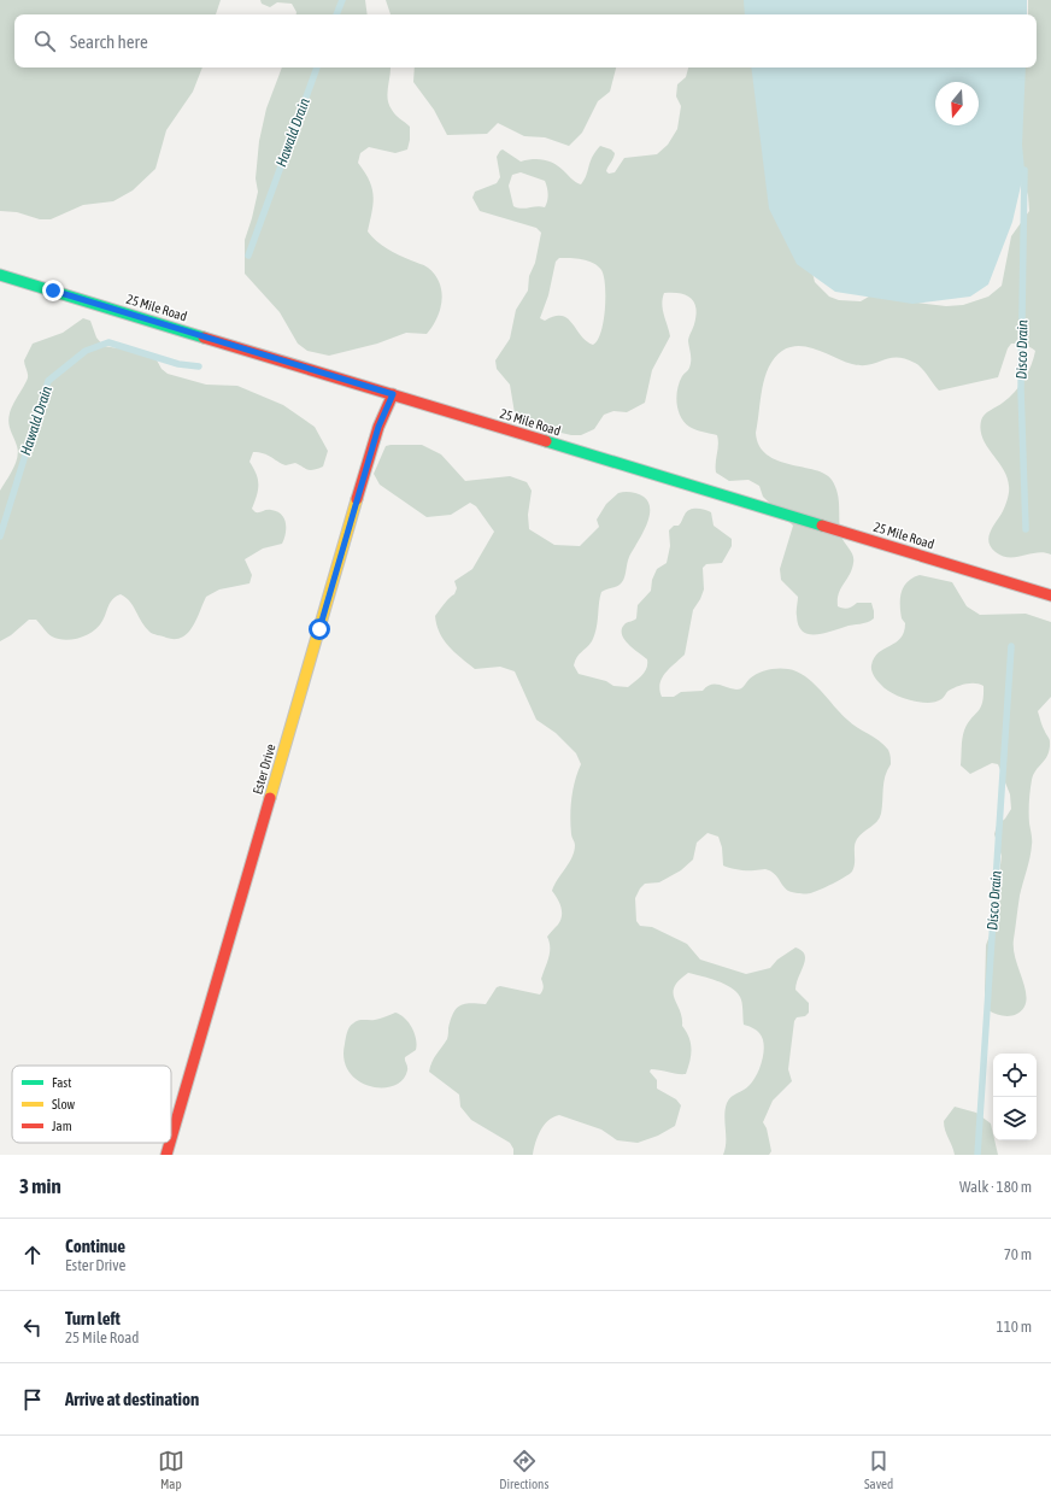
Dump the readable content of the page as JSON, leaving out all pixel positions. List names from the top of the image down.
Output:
{
  "streets": {
    "street": ["25 Mile Road", "Ester Drive"]
  },
  "crossings": [
    ["25 Mile Road", "Ester Drive"]
  ],
  "water": ["Hawald Drain", "Disco Drain"],
  "legend": ["Fast", "Slow", "Jam"],
  "north": "bottom",
  "page": {
    "search": "Search here",
    "heading": ["3 min", "Walk · 180 m"],
    "list": [
      ["Continue", "Ester Drive", "70 m"],
      ["Turn left", "25 Mile Road", "110 m"],
      "Arrive at destination"
    ],
    "nav": ["Map", "Directions", "Saved"]
  }
}
